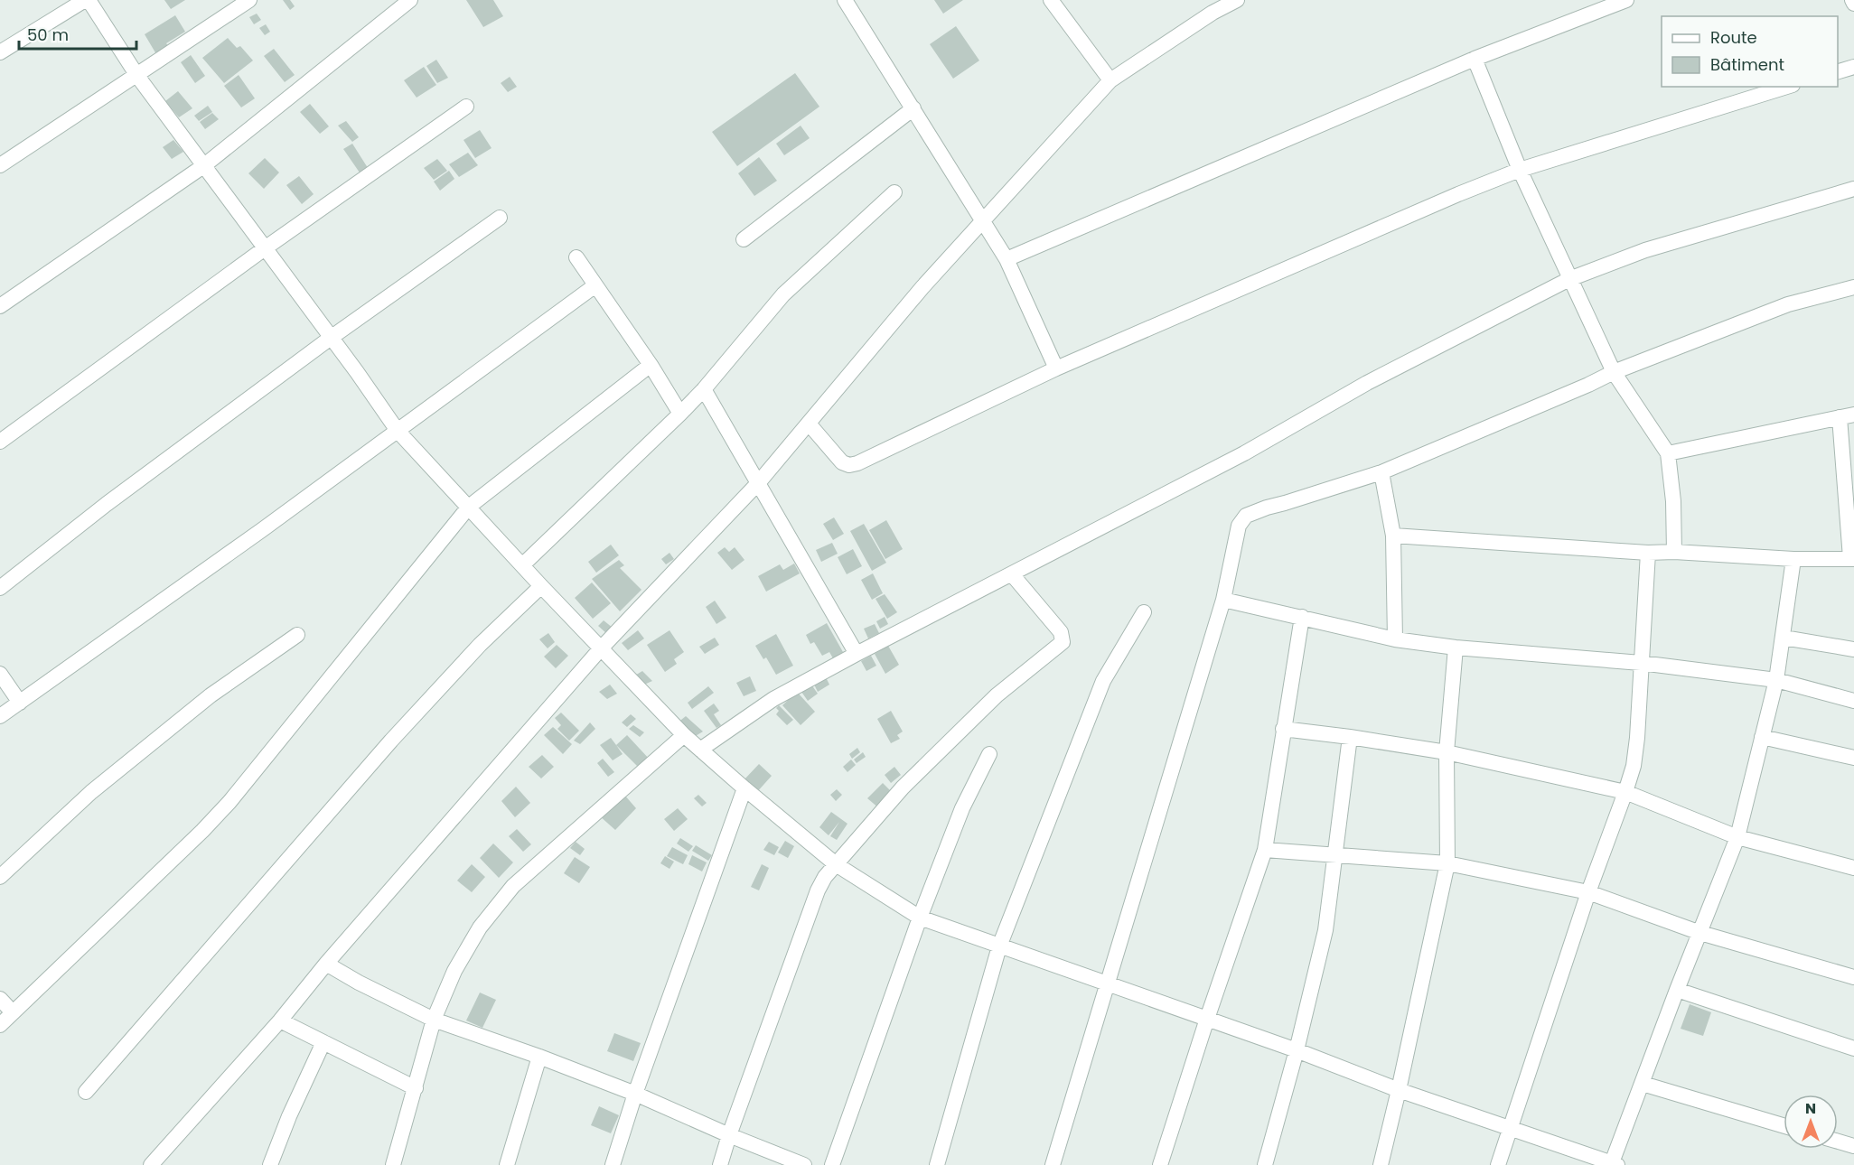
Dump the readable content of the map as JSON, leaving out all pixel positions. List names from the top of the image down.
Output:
{
  "legend": ["Route", "Bâtiment"],
  "scale_bar": "50 m",
  "north": "top"
}
